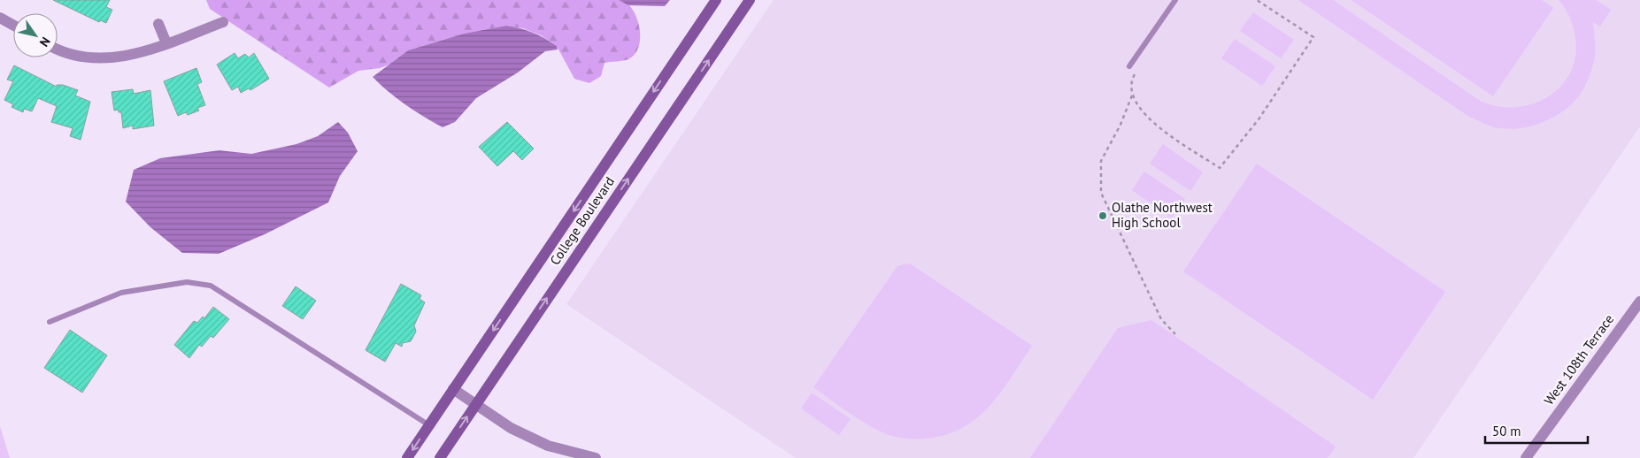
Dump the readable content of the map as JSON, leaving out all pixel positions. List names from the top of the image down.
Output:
{
  "streets": {
    "main road": ["College Boulevard"],
    "street": ["West 108th Terrace"]
  },
  "places": ["Olathe Northwest High School"],
  "scale_bar": "50 m",
  "north": "bottom right"
}
